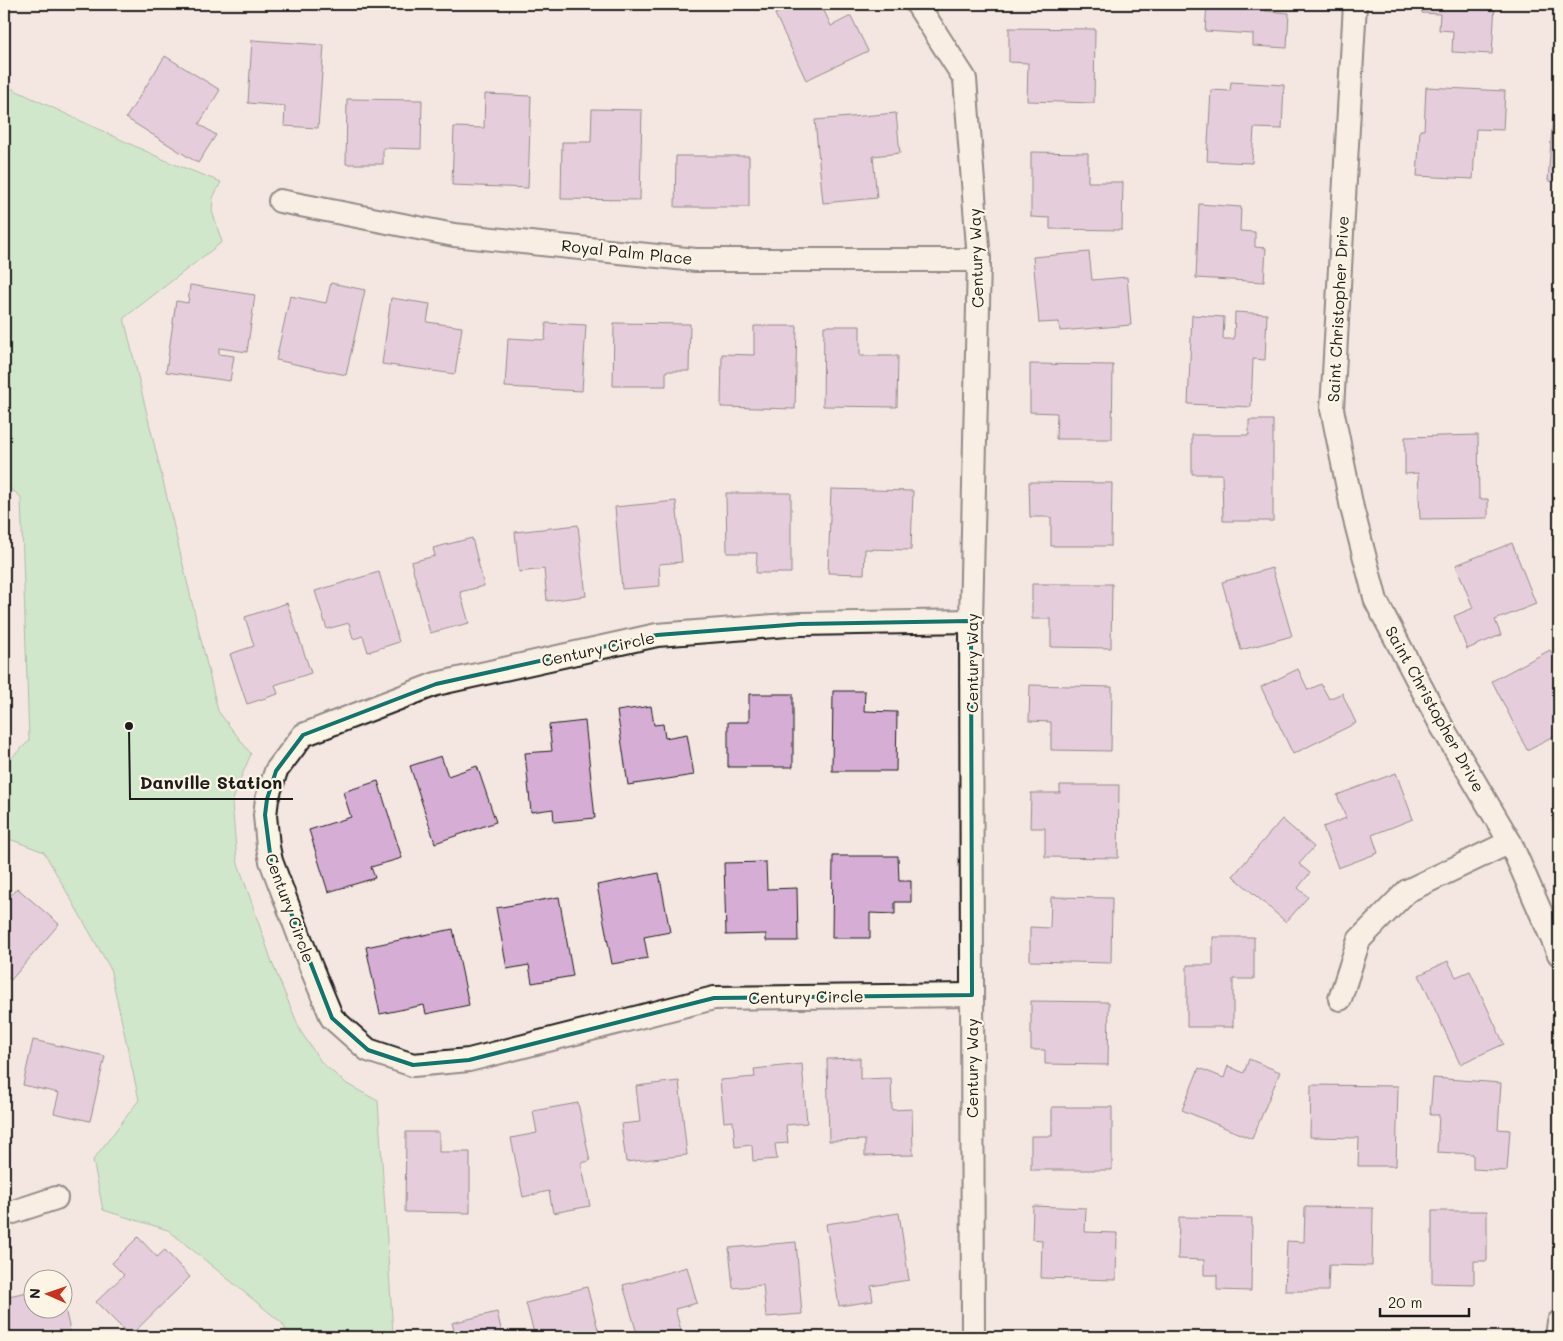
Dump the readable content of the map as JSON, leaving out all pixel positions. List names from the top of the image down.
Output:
{
  "streets": {
    "street": [
      "Royal Palm Place",
      "Century Way",
      "Saint Christopher Drive",
      "Century Circle"
    ]
  },
  "crossings": [
    ["Royal Palm Place", "Century Way"],
    ["Century Way", "Century Circle"]
  ],
  "places": ["Danville Station"],
  "scale_bar": "20 m",
  "north": "left"
}
